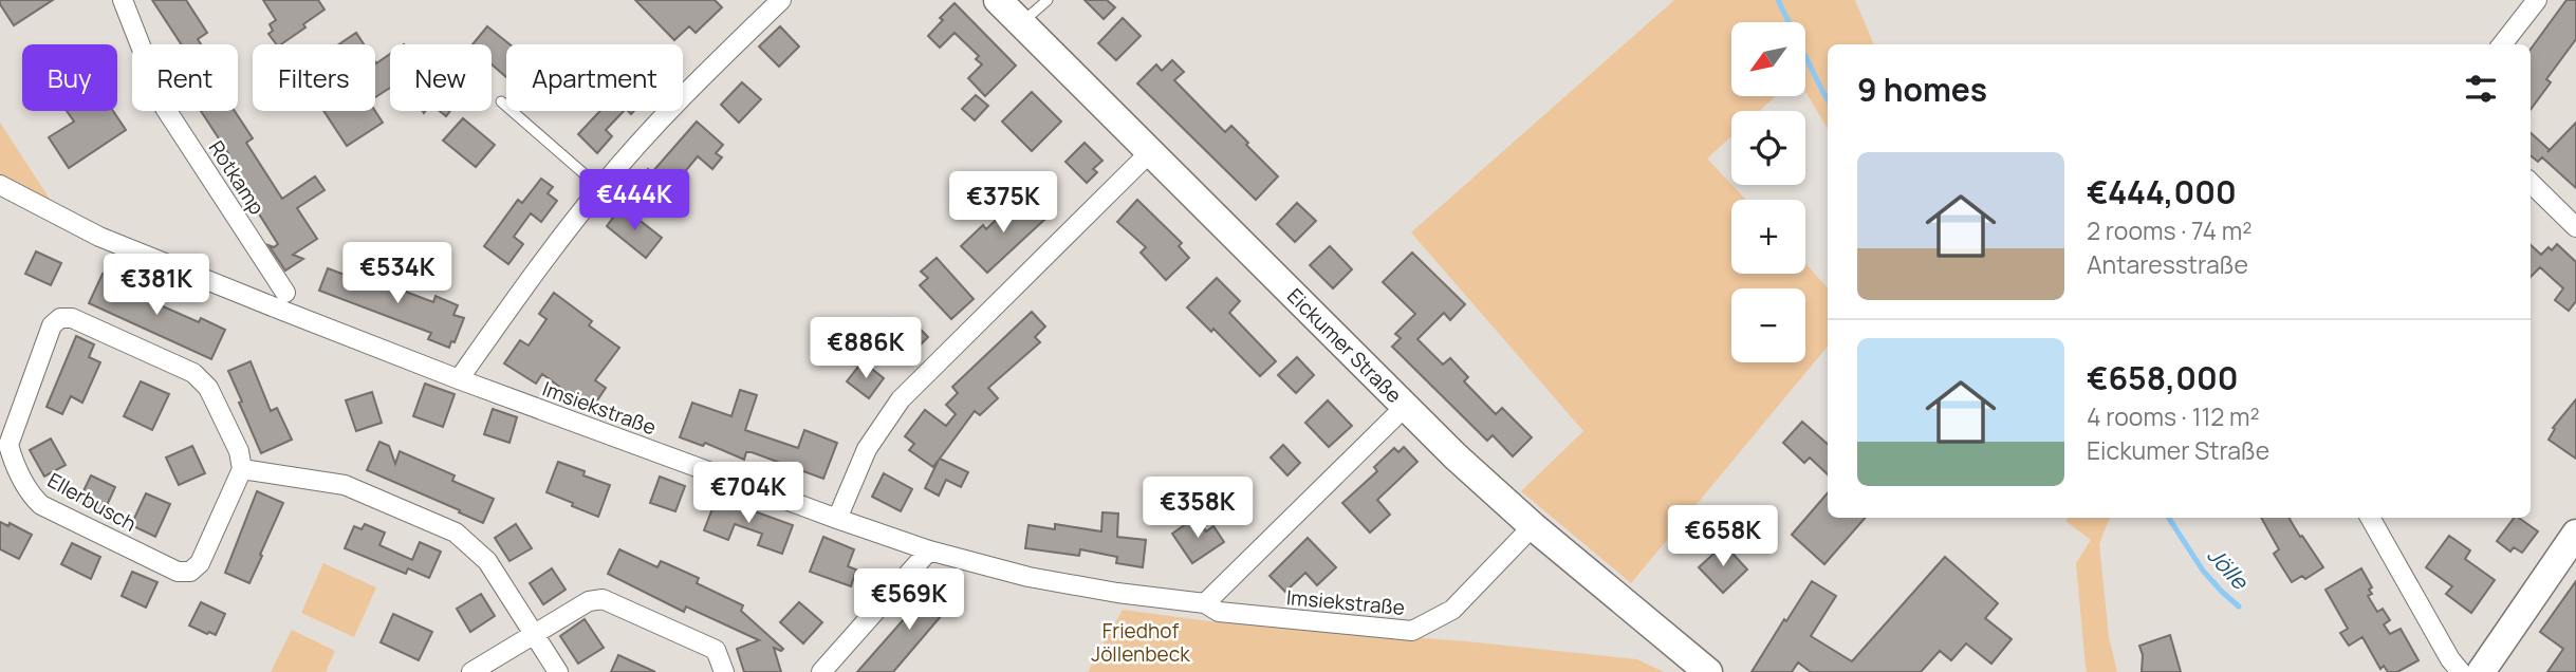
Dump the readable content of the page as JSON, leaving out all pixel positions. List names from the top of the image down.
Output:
{
  "streets": {
    "main road": ["Eickumer Straße"],
    "street": ["Rotkamp", "Imsiekstraße", "Ellerbusch"]
  },
  "crossings": [
    ["Eickumer Straße", "Imsiekstraße"]
  ],
  "water": ["Jölle"],
  "parks": ["Friedhof Jöllenbeck"],
  "north": "bottom left",
  "page": {
    "map_buttons": ["+", "−"],
    "chip": [
      "Buy",
      "Rent",
      "Filters",
      "New",
      "Apartment"
    ],
    "heading": "9 homes",
    "list": [
      {
        "name": "€444,000",
        "note": "2 rooms · 74 m² · Antaresstraße"
      },
      {
        "name": "€658,000",
        "note": "4 rooms · 112 m² · Eickumer Straße"
      }
    ],
    "price": [
      "€444K",
      "€375K",
      "€534K",
      "€381K",
      "€886K",
      "€704K",
      "€358K",
      "€658K",
      "€569K"
    ]
  }
}
